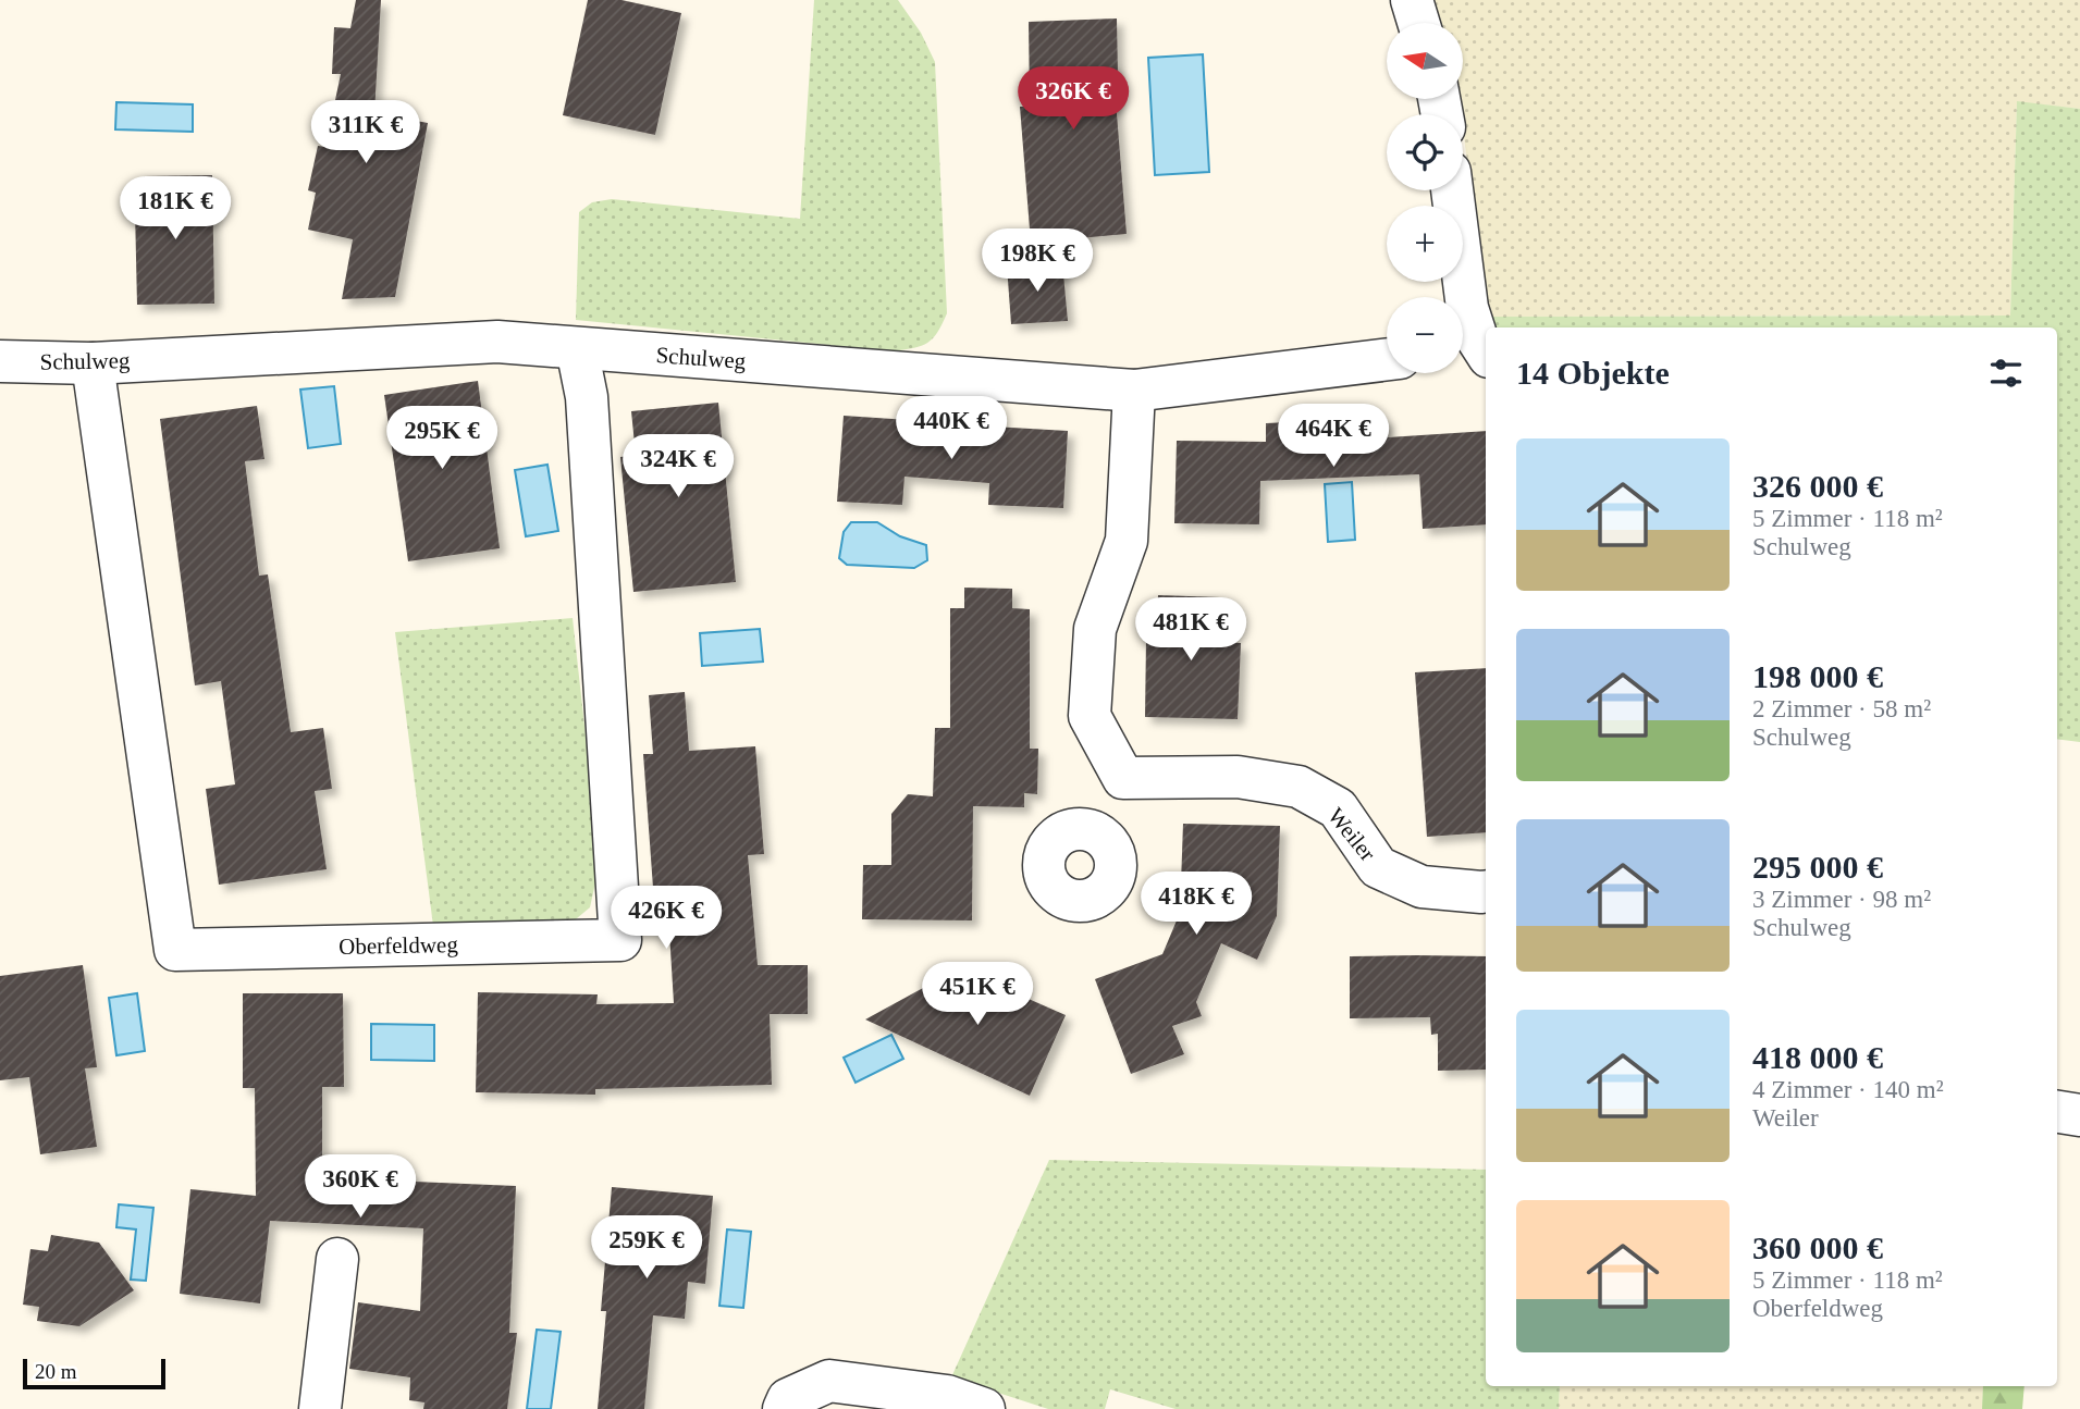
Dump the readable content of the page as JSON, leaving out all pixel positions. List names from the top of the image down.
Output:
{
  "streets": {
    "street": ["Schulweg", "Weiler", "Oberfeldweg"]
  },
  "crossings": [
    ["Schulweg", "Oberfeldweg"]
  ],
  "scale_bar": "20 m",
  "north": "left",
  "page": {
    "map_buttons": ["+", "−"],
    "price": [
      "326K €",
      "311K €",
      "181K €",
      "198K €",
      "440K €",
      "464K €",
      "295K €",
      "324K €",
      "481K €",
      "418K €",
      "426K €",
      "451K €",
      "360K €",
      "259K €"
    ],
    "heading": "14 Objekte",
    "list": [
      {
        "name": "326 000 €",
        "note": "5 Zimmer · 118 m² · Schulweg"
      },
      {
        "name": "198 000 €",
        "note": "2 Zimmer · 58 m² · Schulweg"
      },
      {
        "name": "295 000 €",
        "note": "3 Zimmer · 98 m² · Schulweg"
      },
      {
        "name": "418 000 €",
        "note": "4 Zimmer · 140 m² · Weiler"
      },
      {
        "name": "360 000 €",
        "note": "5 Zimmer · 118 m² · Oberfeldweg"
      }
    ],
    "scale": "20 m"
  }
}
